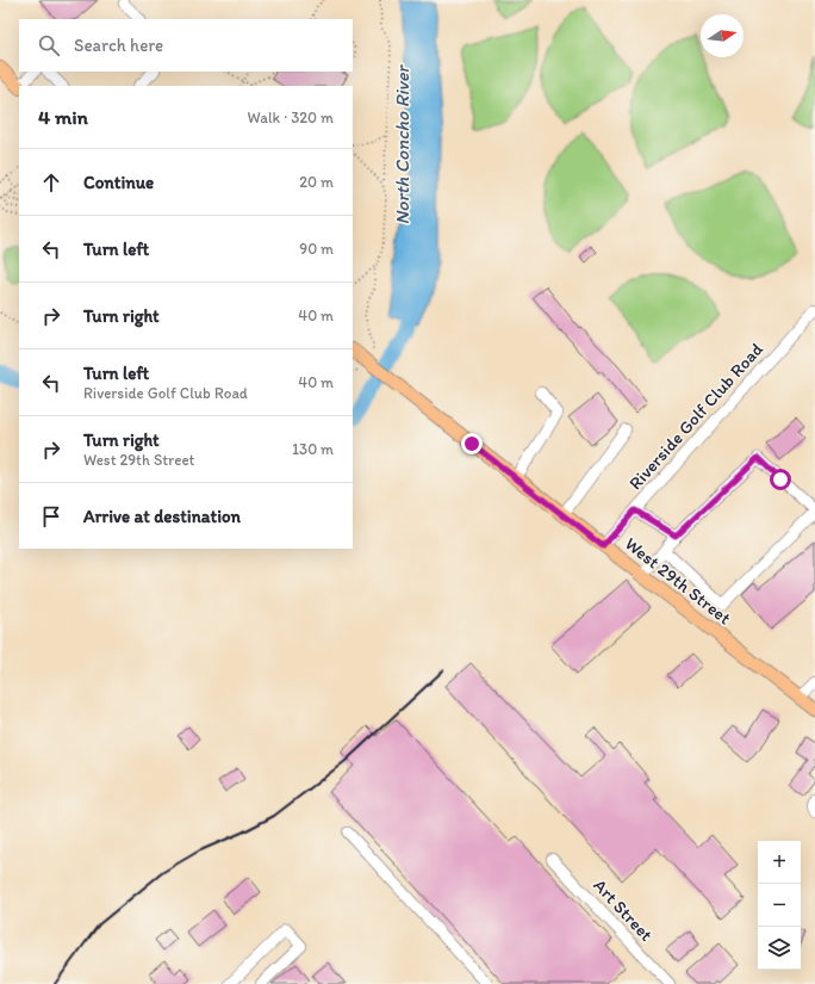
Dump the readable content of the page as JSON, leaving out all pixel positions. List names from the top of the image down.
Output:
{
  "streets": {
    "main road": ["West 29th Street"],
    "street": ["Riverside Golf Club Road", "Art Street"]
  },
  "crossings": [
    ["Riverside Golf Club Road", "West 29th Street"]
  ],
  "water": ["North Concho River"],
  "north": "right",
  "page": {
    "search": "Search here",
    "heading": ["4 min", "Walk · 320 m"],
    "list": [
      ["Continue", "20 m"],
      ["Turn left", "90 m"],
      ["Turn right", "40 m"],
      ["Turn left", "Riverside Golf Club Road", "40 m"],
      ["Turn right", "West 29th Street", "130 m"],
      "Arrive at destination"
    ],
    "map_buttons": ["+", "−"]
  }
}
